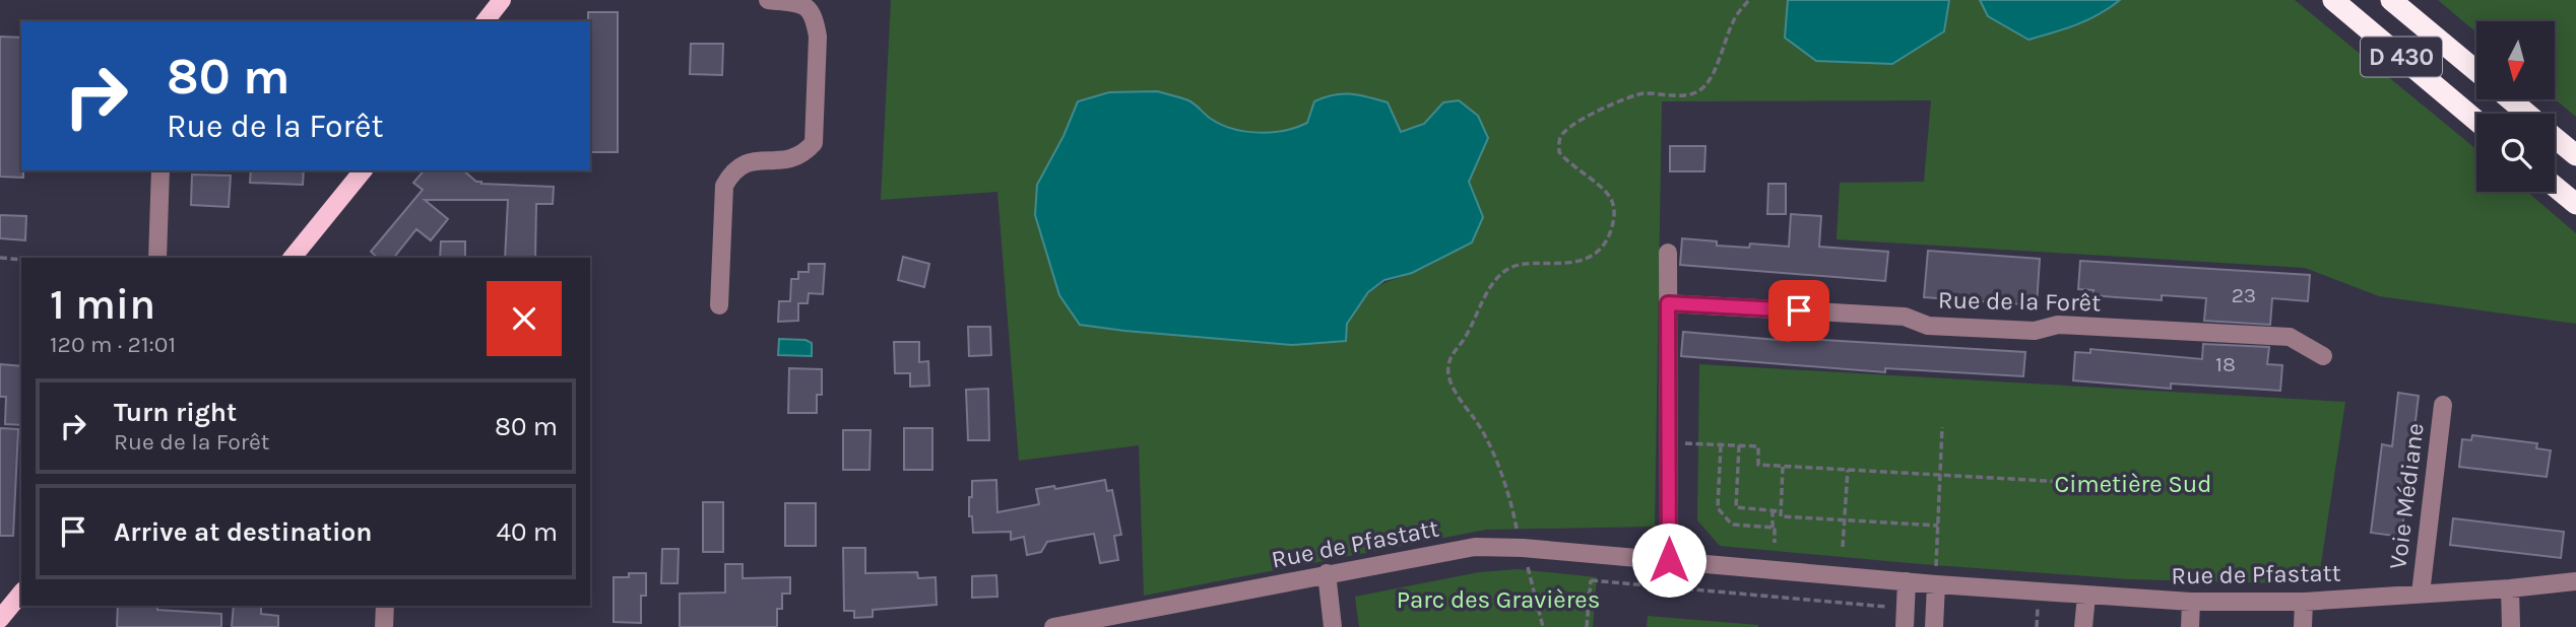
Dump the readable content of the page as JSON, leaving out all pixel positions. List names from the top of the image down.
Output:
{
  "streets": {
    "highway": ["D 430"],
    "street": ["Rue de la Forêt", "Voie Médiane", "Rue de Pfastatt"]
  },
  "crossings": [
    ["Voie Médiane", "Rue de Pfastatt"]
  ],
  "parks": ["Cimetière Sud", "Parc des Gravières"],
  "house_numbers": ["23", "18"],
  "north": "bottom",
  "page": {
    "turn": ["80 m", "Rue de la Forêt"],
    "heading": ["1 min", "120 m · 21:01"],
    "list": [
      {
        "name": "Turn right",
        "note": "Rue de la Forêt",
        "value": "80 m"
      },
      {
        "name": "Arrive at destination",
        "value": "40 m"
      }
    ]
  }
}
